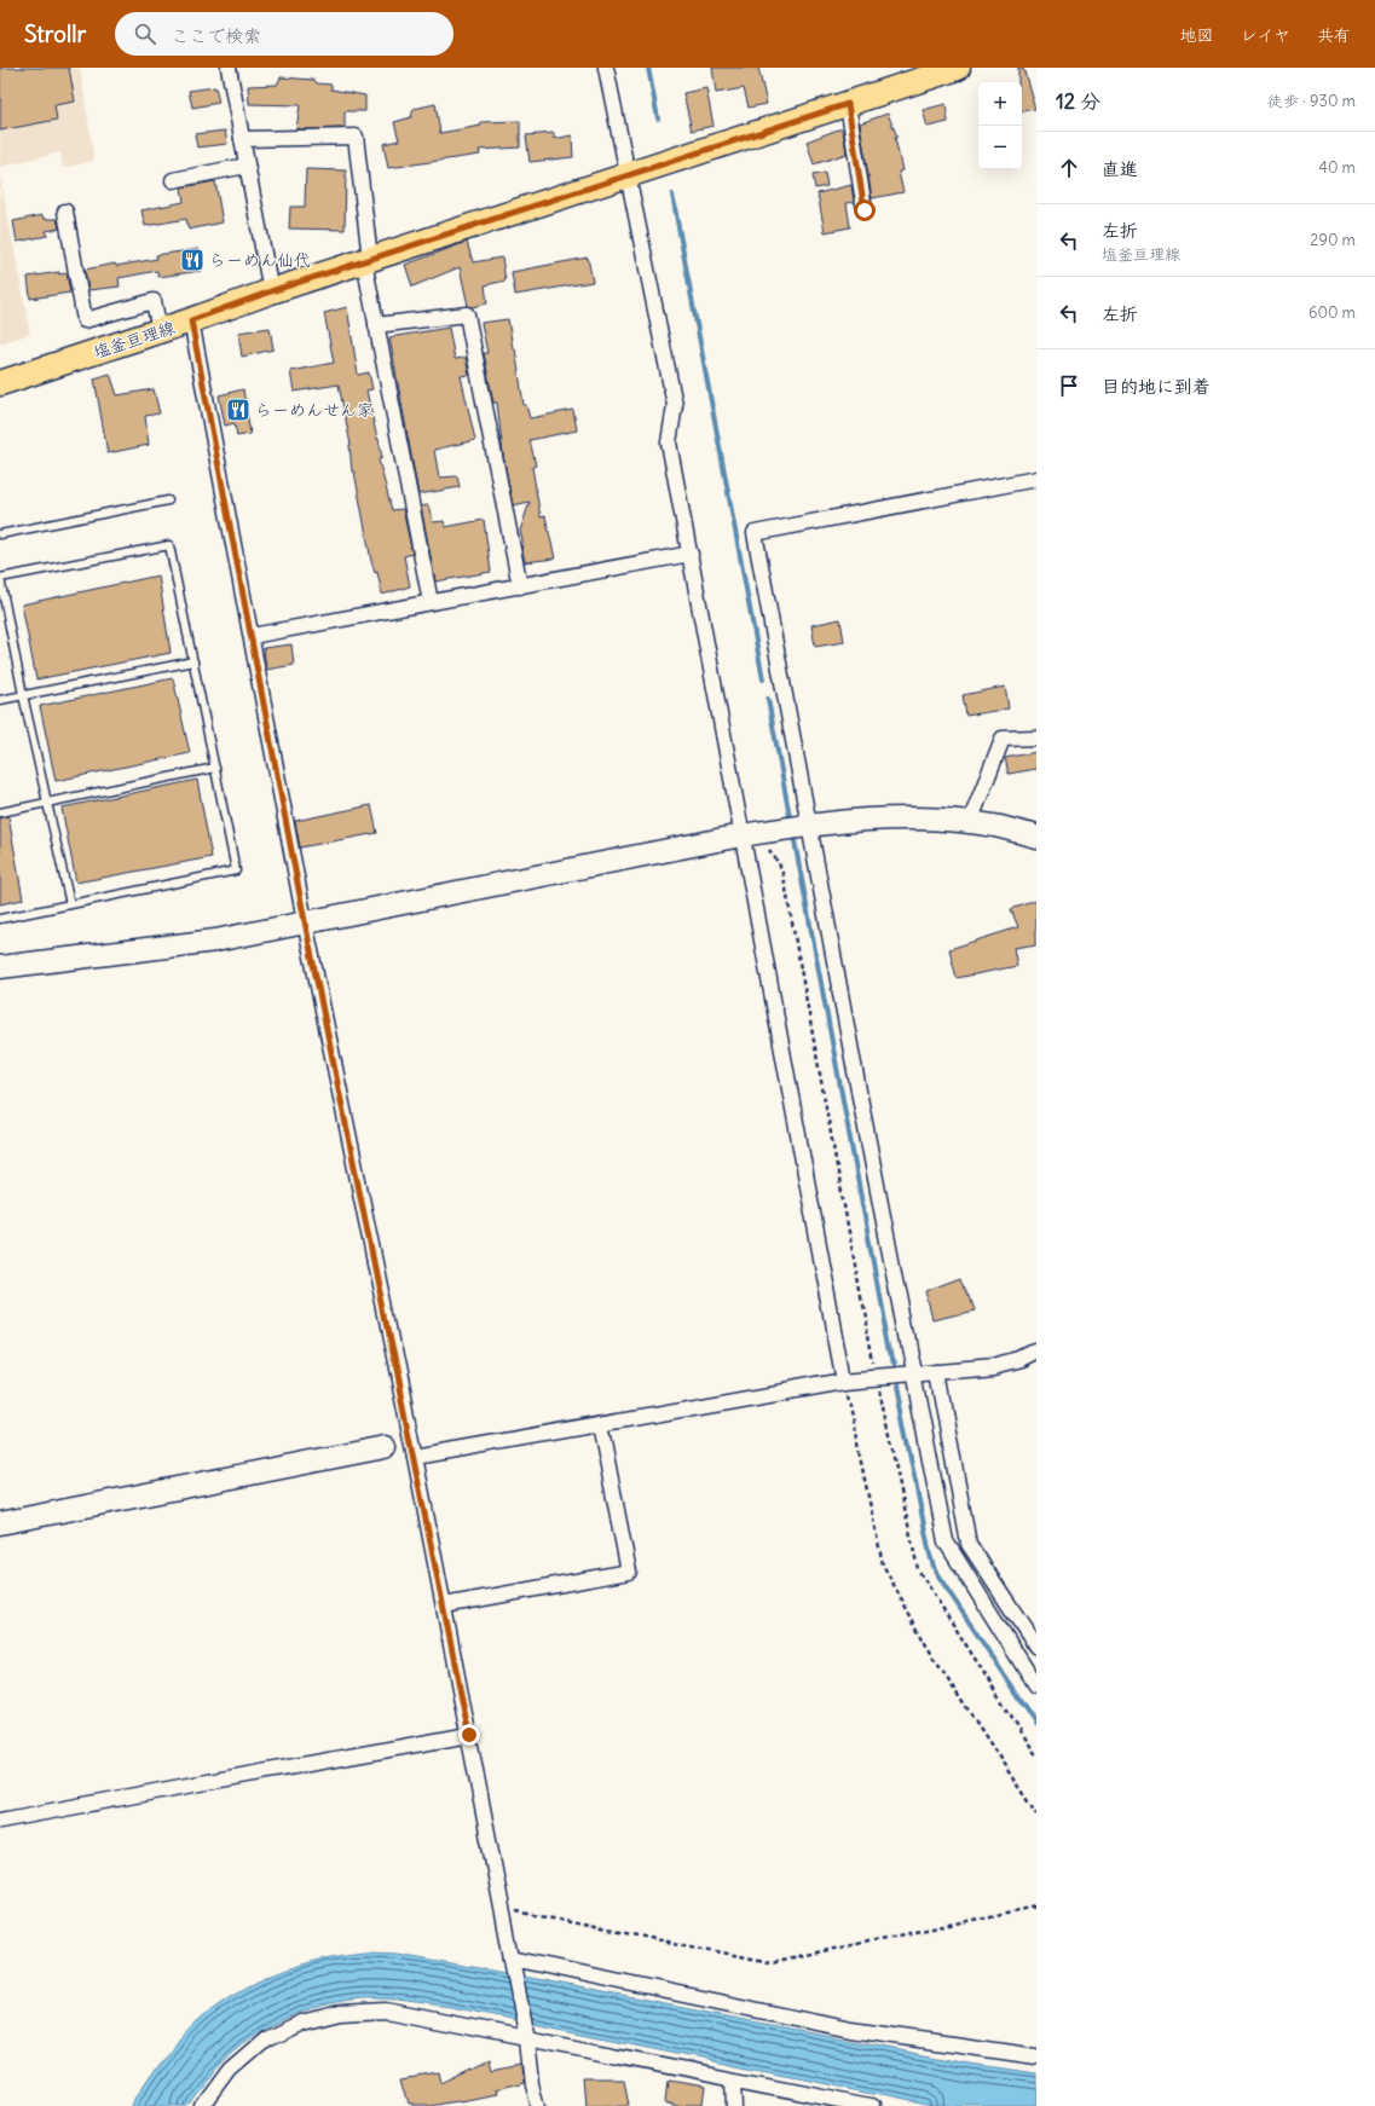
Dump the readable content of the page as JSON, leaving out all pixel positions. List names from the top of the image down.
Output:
{
  "streets": {
    "main road": ["塩釜亘理線"]
  },
  "places": {
    "restaurant": ["らーめん仙代", "らーめんせん家"]
  },
  "page": {
    "header": "Strollr",
    "search": "ここで検索",
    "nav": ["地図", "レイヤ", "共有"],
    "heading": ["12 分", "徒歩 · 930 m"],
    "map_buttons": ["+", "−"],
    "list": [
      ["直進", "40 m"],
      ["左折", "塩釜亘理線", "290 m"],
      ["左折", "600 m"],
      "目的地に到着"
    ]
  }
}
